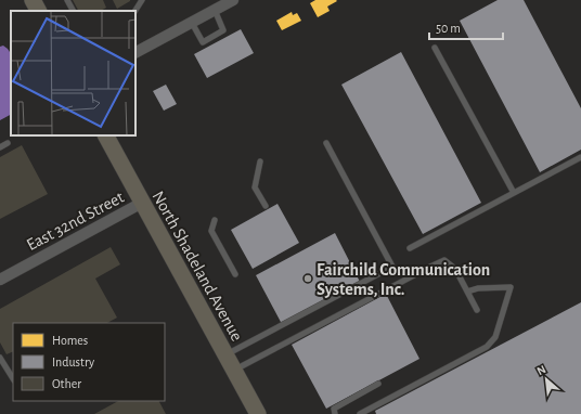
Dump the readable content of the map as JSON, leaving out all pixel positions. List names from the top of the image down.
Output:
{
  "streets": {
    "main road": ["North Shadeland Avenue"],
    "street": ["East 32nd Street"]
  },
  "crossings": [
    ["East 32nd Street", "North Shadeland Avenue"]
  ],
  "places": ["Fairchild Communication Systems, Inc."],
  "legend": ["Homes", "Industry", "Other"],
  "scale_bar": "50 m",
  "north": "top left"
}
